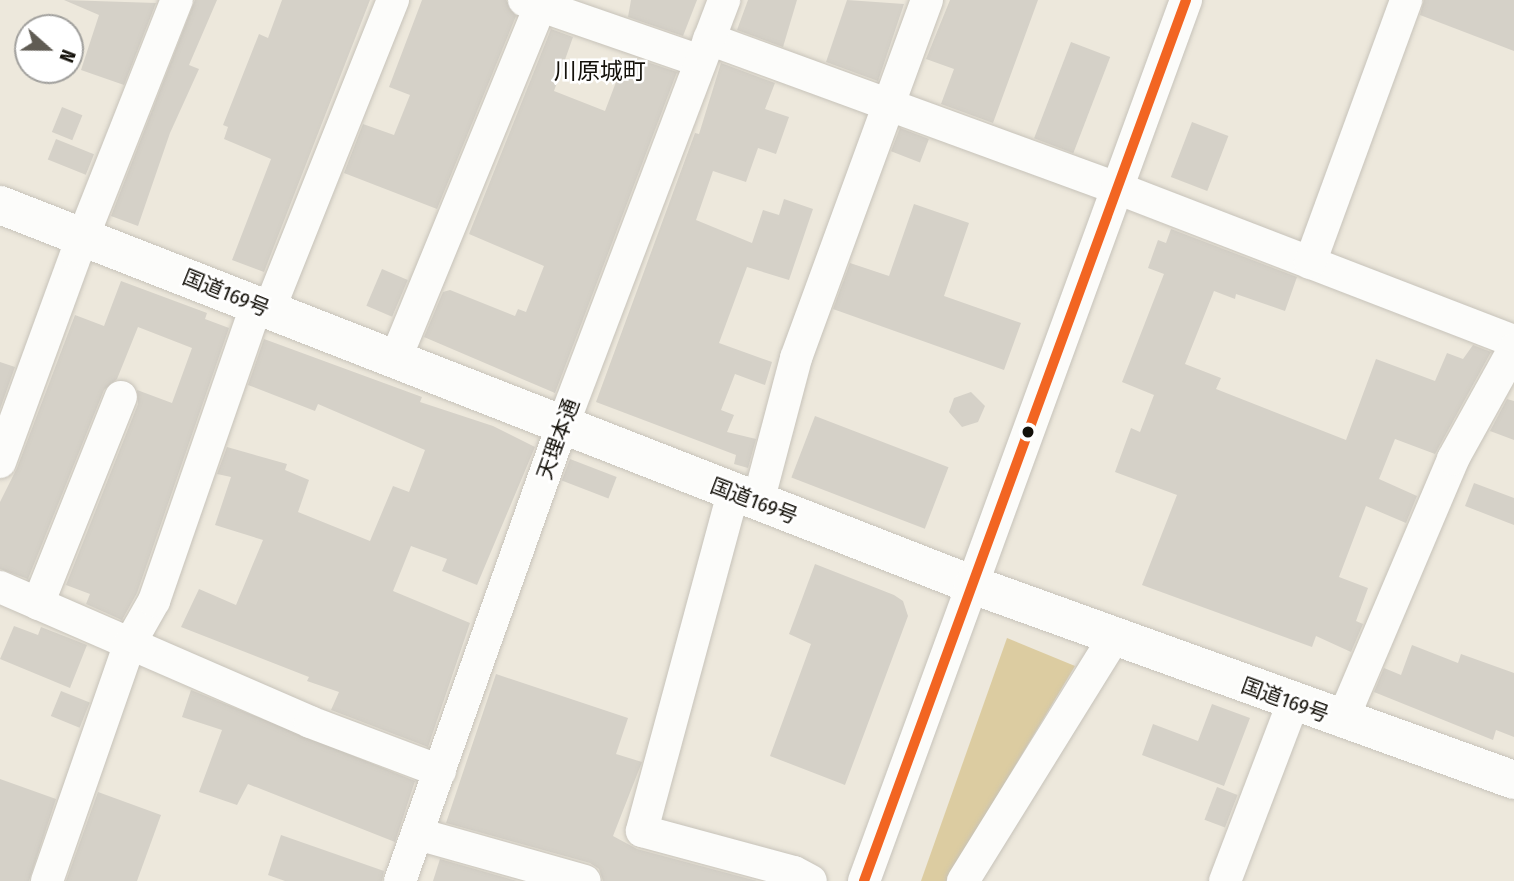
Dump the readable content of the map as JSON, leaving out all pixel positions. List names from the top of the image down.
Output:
{
  "streets": {
    "highway": ["国道169号"],
    "street": ["天理本通"]
  },
  "crossings": [
    ["国道169号", "天理本通"]
  ],
  "districts": ["川原城町"],
  "north": "right"
}
